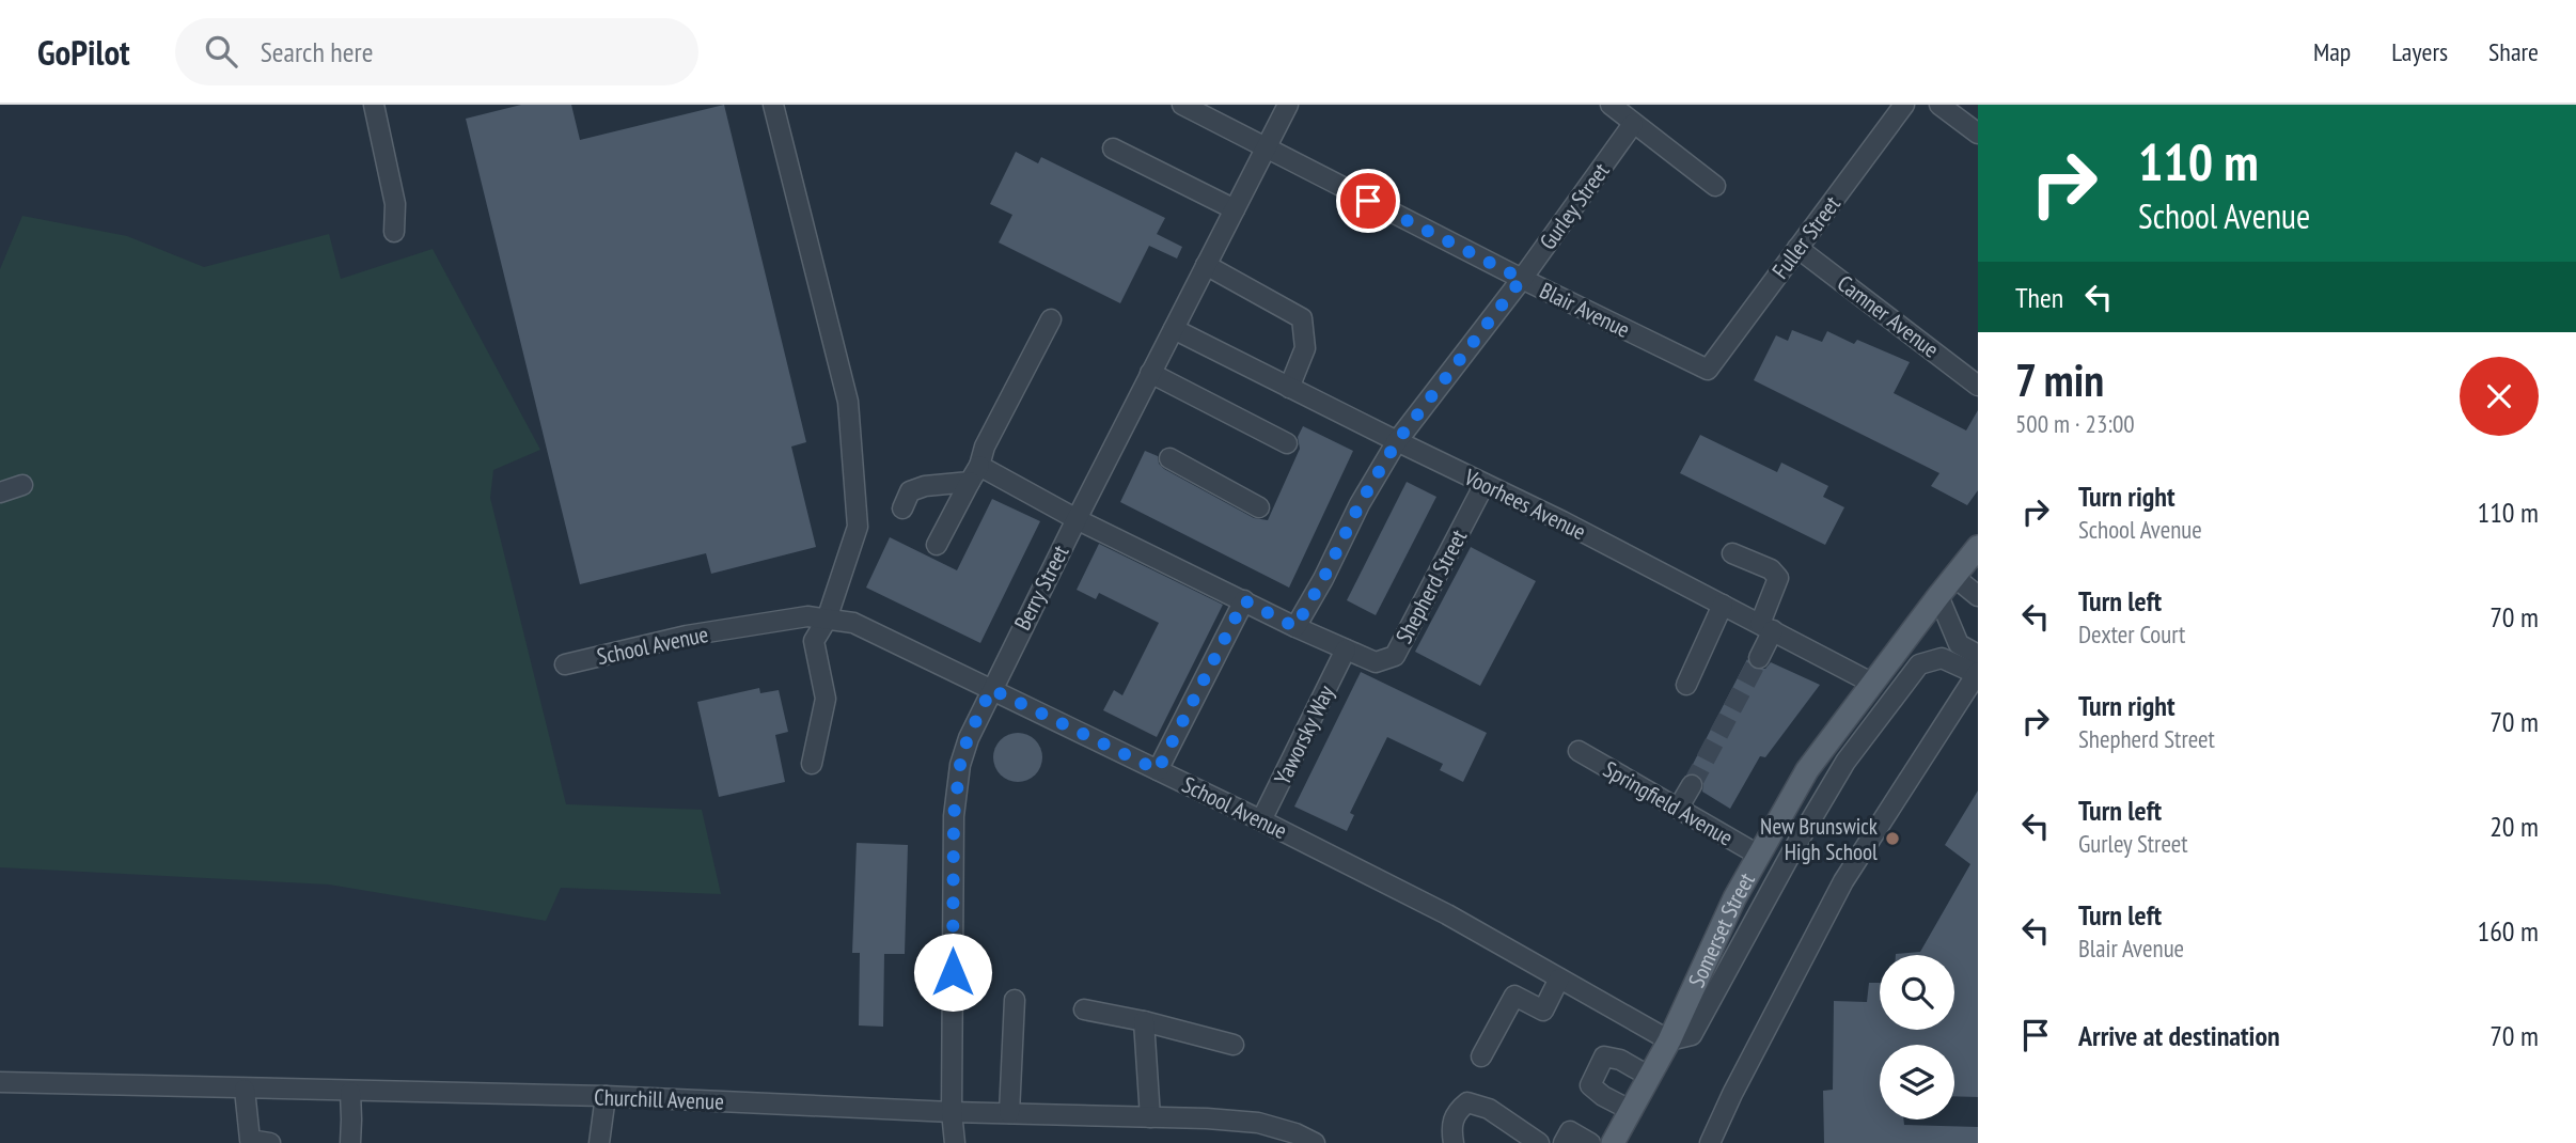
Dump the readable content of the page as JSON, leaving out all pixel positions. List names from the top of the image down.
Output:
{
  "streets": {
    "main road": ["Somerset Street"],
    "street": [
      "Gurley Street",
      "Fuller Street",
      "Blair Avenue",
      "Camner Avenue",
      "Voorhees Avenue",
      "Shepherd Street",
      "Berry Street",
      "School Avenue",
      "Yaworsky Way",
      "Springfield Avenue",
      "Churchill Avenue"
    ]
  },
  "crossings": [
    ["Gurley Street", "Blair Avenue"],
    ["Gurley Street", "Voorhees Avenue"],
    ["Gurley Street", "Shepherd Street"],
    ["Fuller Street", "Blair Avenue"],
    ["Fuller Street", "Camner Avenue"],
    ["Blair Avenue", "Berry Street"],
    ["Voorhees Avenue", "Shepherd Street"],
    ["Voorhees Avenue", "Berry Street"],
    ["Voorhees Avenue", "Somerset Street"],
    ["Shepherd Street", "Berry Street"],
    ["Shepherd Street", "Yaworsky Way"],
    ["Berry Street", "School Avenue"],
    ["Berry Street", "Churchill Avenue"],
    ["School Avenue", "Yaworsky Way"],
    ["School Avenue", "Somerset Street"],
    ["Springfield Avenue", "Somerset Street"]
  ],
  "places": ["New Brunswick High School"],
  "page": {
    "header": "GoPilot",
    "search": "Search here",
    "nav": ["Map", "Layers", "Share"],
    "turn": ["110 m", "School Avenue"],
    "then": "Then",
    "heading": ["7 min", "500 m · 23:00"],
    "list": [
      {
        "name": "Turn right",
        "note": "School Avenue",
        "value": "110 m"
      },
      {
        "name": "Turn left",
        "note": "Dexter Court",
        "value": "70 m"
      },
      {
        "name": "Turn right",
        "note": "Shepherd Street",
        "value": "70 m"
      },
      {
        "name": "Turn left",
        "note": "Gurley Street",
        "value": "20 m"
      },
      {
        "name": "Turn left",
        "note": "Blair Avenue",
        "value": "160 m"
      },
      {
        "name": "Arrive at destination",
        "value": "70 m"
      }
    ]
  }
}
